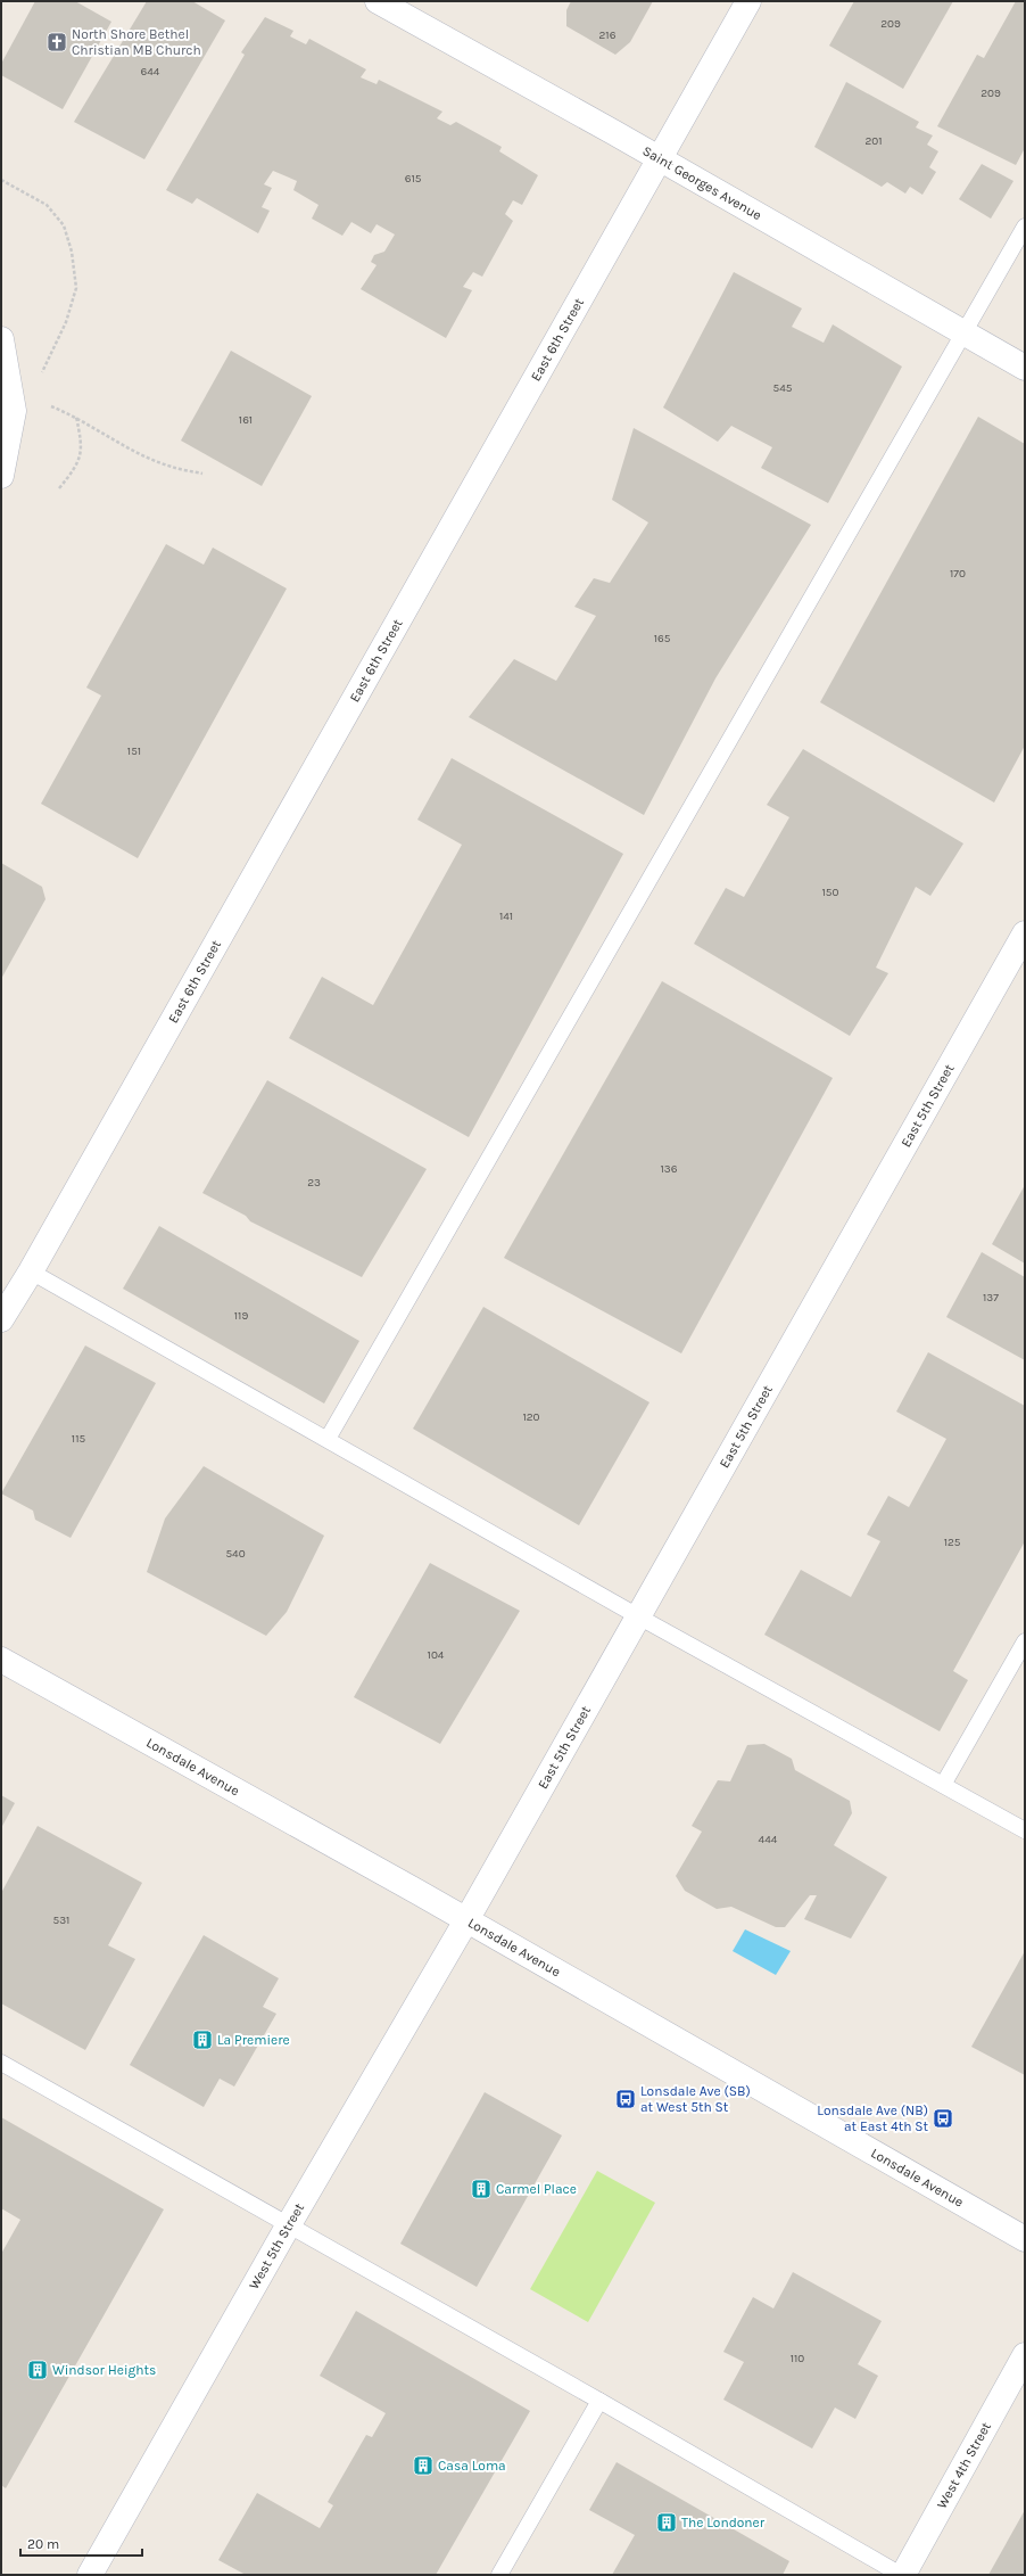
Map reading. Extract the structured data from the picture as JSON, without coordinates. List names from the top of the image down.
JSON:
{
  "streets": {
    "street": [
      "Saint Georges Avenue",
      "East 6th Street",
      "East 5th Street",
      "Lonsdale Avenue",
      "West 5th Street",
      "West 4th Street"
    ]
  },
  "crossings": [
    ["Saint Georges Avenue", "East 6th Street"],
    ["East 5th Street", "Lonsdale Avenue"],
    ["East 5th Street", "West 5th Street"],
    ["Lonsdale Avenue", "West 5th Street"]
  ],
  "places": {
    "church": ["North Shore Bethel Christian MB Church"],
    "building": [
      "La Premiere",
      "Carmel Place",
      "Windsor Heights",
      "Casa Loma",
      "The Londoner"
    ],
    "bus stop": ["Lonsdale Ave (SB) at West 5th St", "Lonsdale Ave (NB) at East 4th St"]
  },
  "house_numbers": [
    "209",
    "216",
    "644",
    "209",
    "201",
    "615",
    "545",
    "161",
    "170",
    "165",
    "151",
    "150",
    "141",
    "136",
    "23",
    "137",
    "119",
    "120",
    "115",
    "125",
    "540",
    "104",
    "444",
    "531",
    "110"
  ],
  "scale_bar": "20 m"
}
